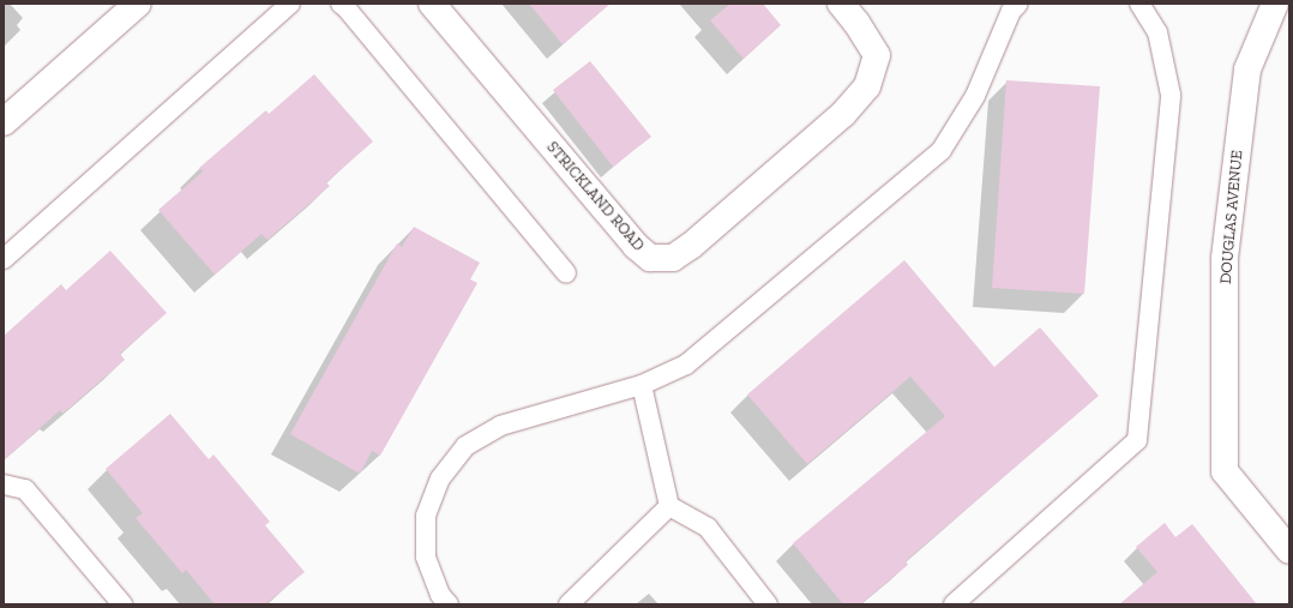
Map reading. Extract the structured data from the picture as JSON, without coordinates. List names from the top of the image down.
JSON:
{
  "streets": {
    "street": ["STRICKLAND ROAD", "DOUGLAS AVENUE"]
  }
}
